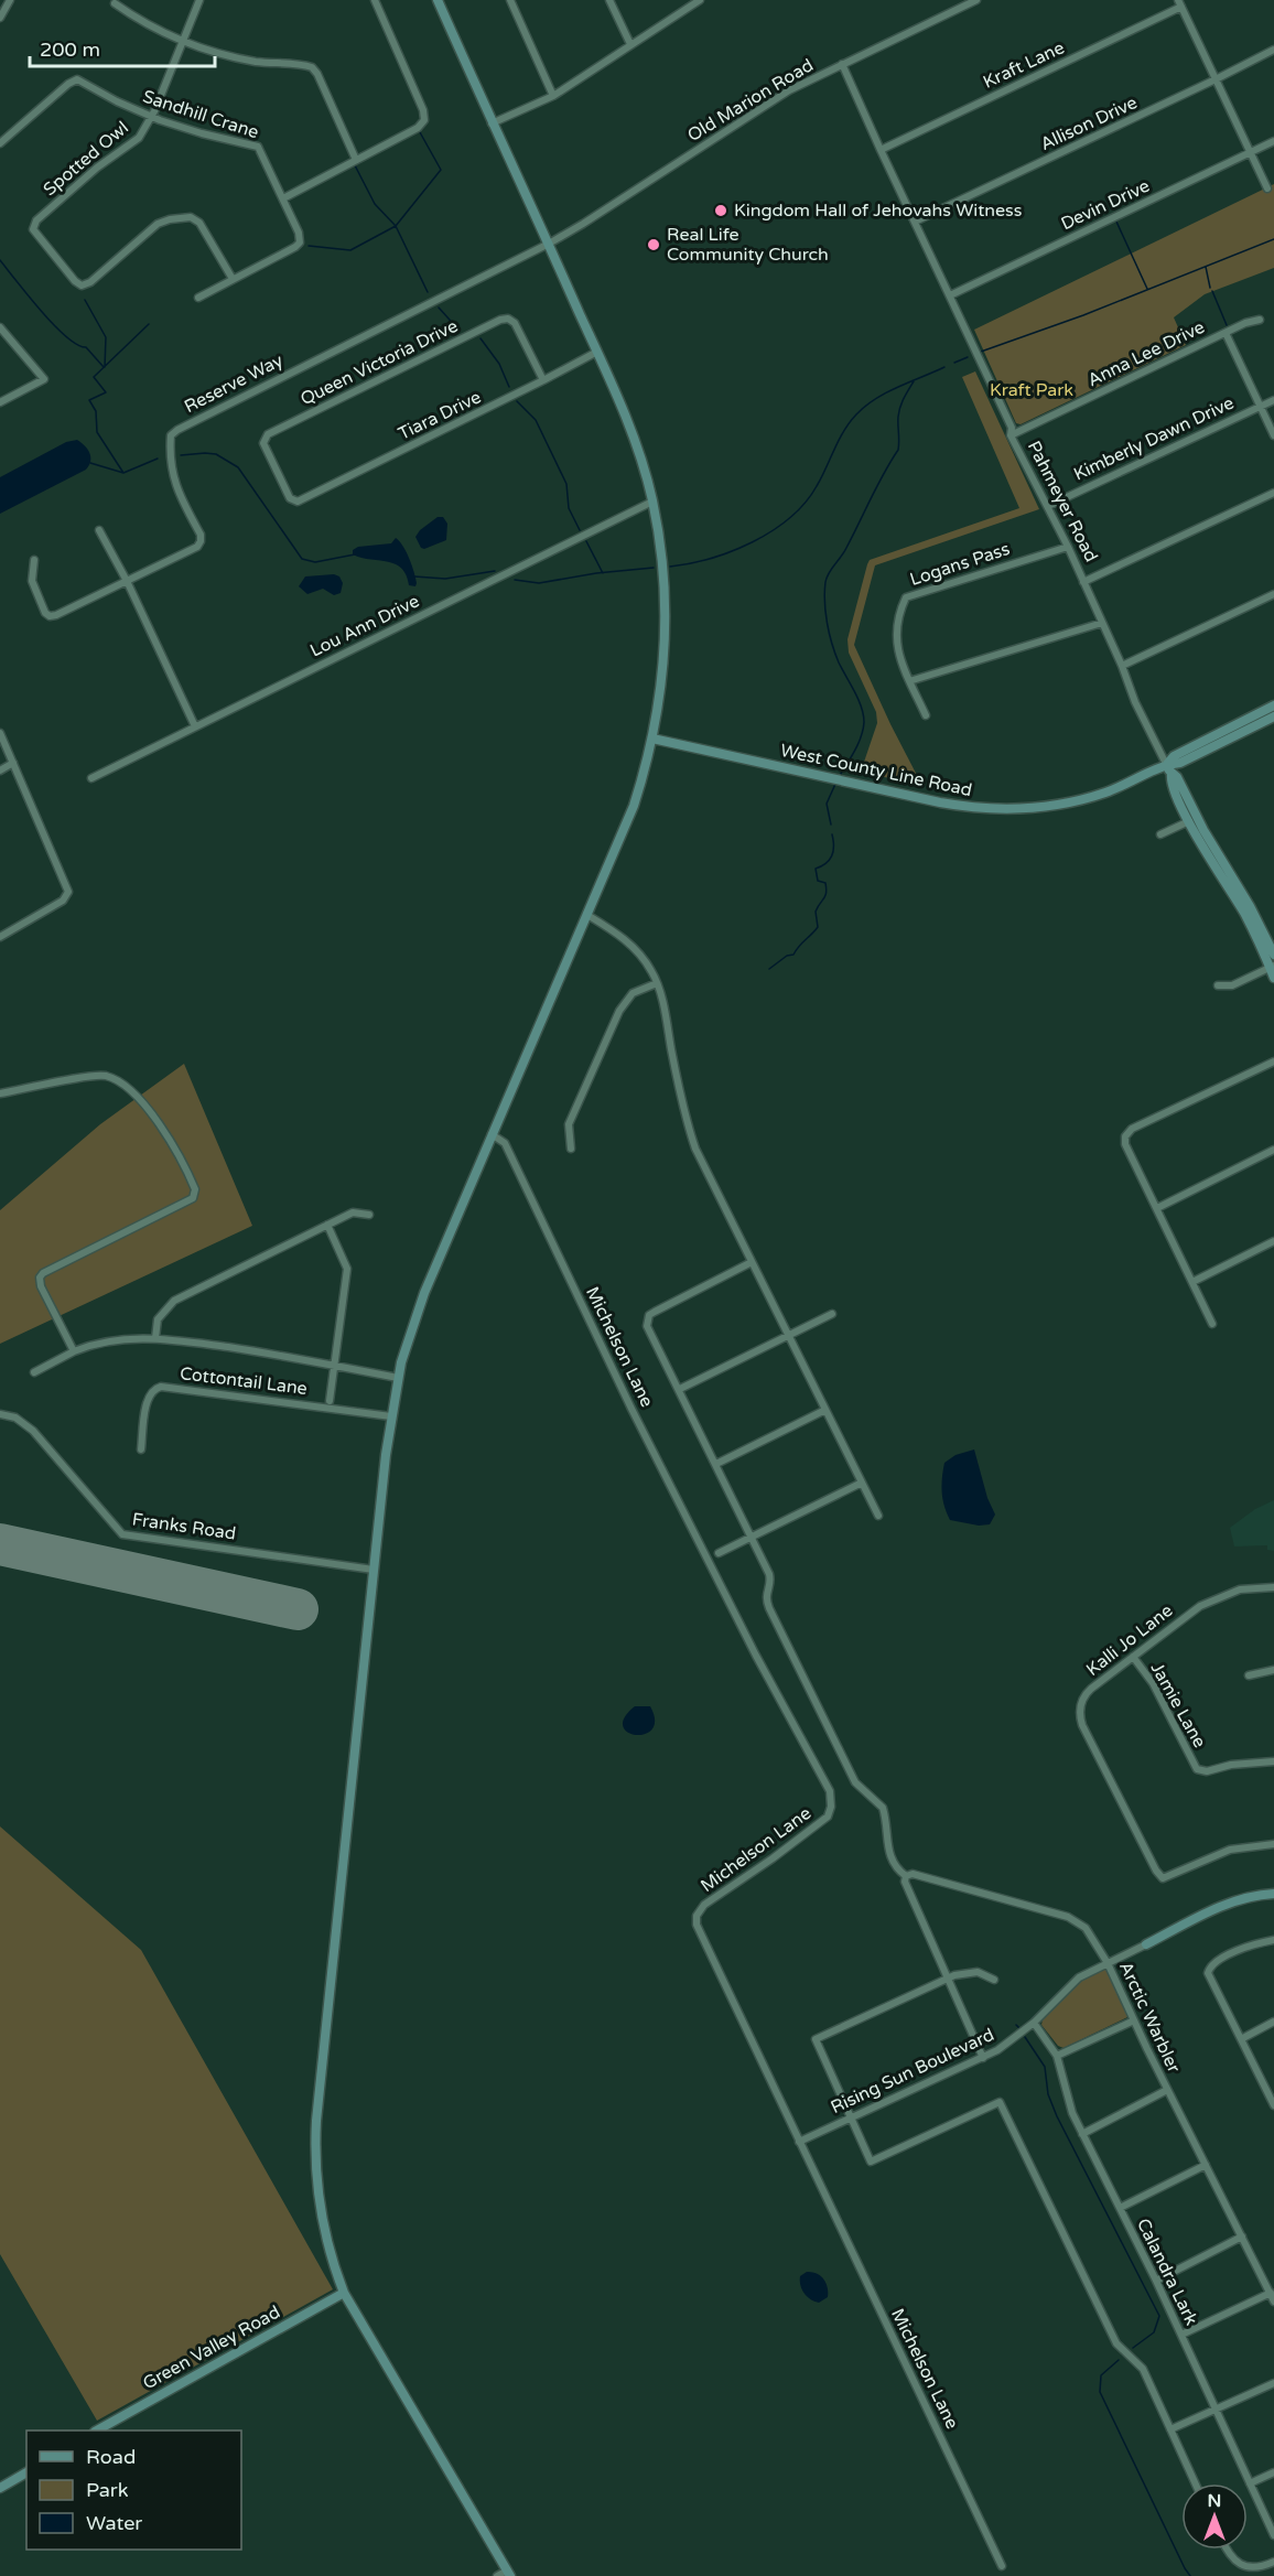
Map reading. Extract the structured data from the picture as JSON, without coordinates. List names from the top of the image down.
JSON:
{
  "streets": {
    "main road": [
      "Pahmeyer Road",
      "West County Line Road",
      "Rising Sun Boulevard",
      "Green Valley Road"
    ],
    "street": [
      "Kraft Lane",
      "Old Marion Road",
      "Sandhill Crane",
      "Allison Drive",
      "Spotted Owl",
      "Devin Drive",
      "Anna Lee Drive",
      "Queen Victoria Drive",
      "Reserve Way",
      "Tiara Drive",
      "Kimberly Dawn Drive",
      "Logans Pass",
      "Lou Ann Drive",
      "Michelson Lane",
      "Cottontail Lane",
      "Franks Road",
      "Kalli Jo Lane",
      "Jamie Lane",
      "Arctic Warbler",
      "Calandra Lark"
    ]
  },
  "crossings": [
    ["Kraft Lane", "Pahmeyer Road"],
    ["Old Marion Road", "Reserve Way"],
    ["Old Marion Road", "Pahmeyer Road"],
    ["Sandhill Crane", "Spotted Owl"],
    ["Allison Drive", "Pahmeyer Road"],
    ["Devin Drive", "Pahmeyer Road"],
    ["Anna Lee Drive", "Pahmeyer Road"],
    ["Queen Victoria Drive", "Tiara Drive"],
    ["Kimberly Dawn Drive", "Pahmeyer Road"],
    ["Pahmeyer Road", "Logans Pass"],
    ["Pahmeyer Road", "West County Line Road"],
    ["Michelson Lane", "Rising Sun Boulevard"],
    ["Kalli Jo Lane", "Jamie Lane"],
    ["Arctic Warbler", "Rising Sun Boulevard"],
    ["Rising Sun Boulevard", "Calandra Lark"]
  ],
  "parks": ["Kraft Park"],
  "places": ["Kingdom Hall of Jehovahs Witness", "Real Life Community Church"],
  "legend": ["Road", "Park", "Water"],
  "scale_bar": "200 m",
  "north": "top"
}
